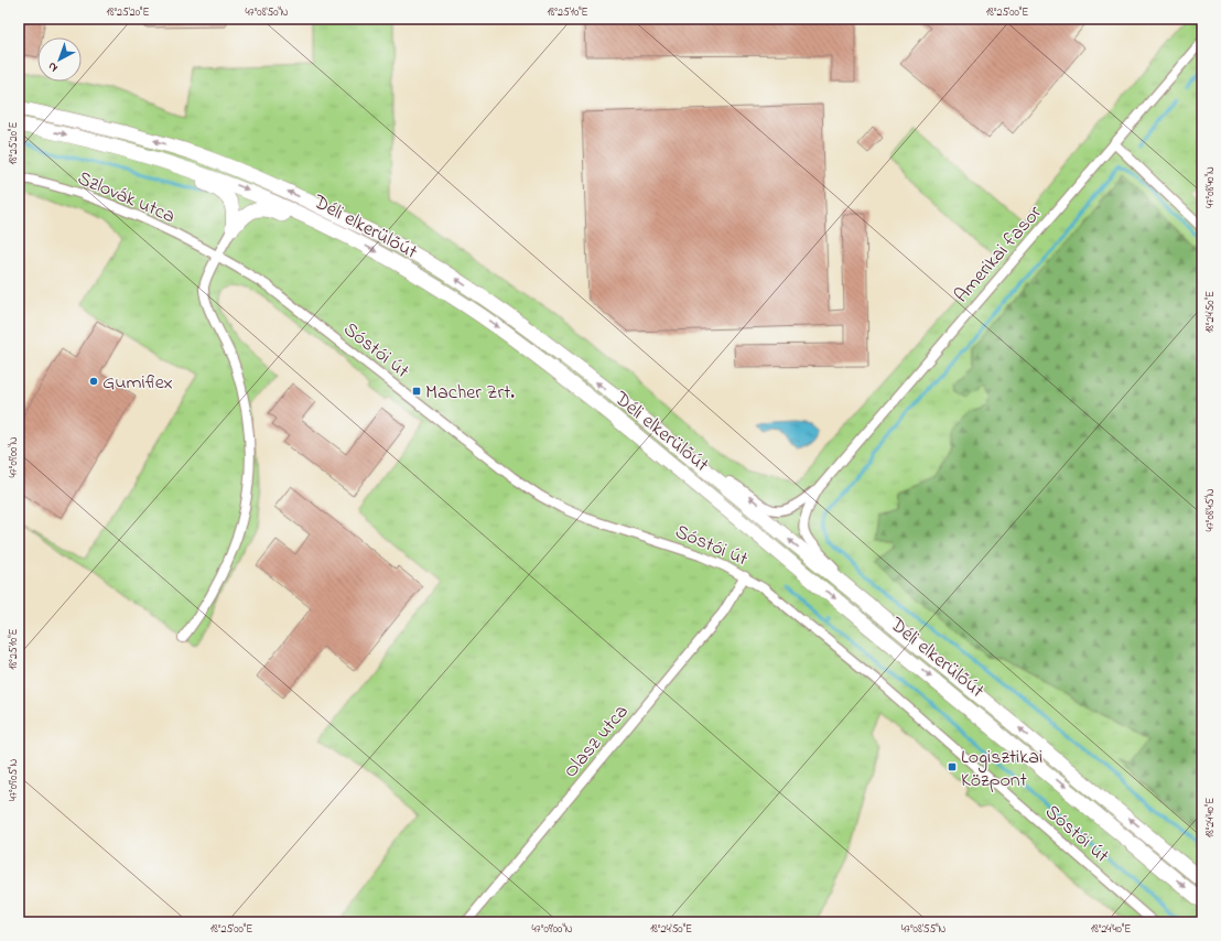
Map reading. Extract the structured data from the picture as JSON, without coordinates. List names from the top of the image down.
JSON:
{
  "streets": {
    "main road": ["Déli elkerülőút"],
    "street": [
      "Szlovák utca",
      "Amerikai fasor",
      "Sóstói út",
      "Olasz utca"
    ]
  },
  "crossings": [
    ["Szlovák utca", "Sóstói út"],
    ["Sóstói út", "Olasz utca"]
  ],
  "places": {
    "other": ["Gumiflex"],
    "transit": ["Macher Zrt.", "Logisztikai Központ"]
  },
  "north": "bottom left",
  "coordinates": [
    "18°25'20\"E",
    "47°08'50\"N",
    "18°25'10\"E",
    "18°25'00\"E",
    "47°08'40\"N",
    "18°24'50\"E",
    "47°09'00\"N",
    "47°08'45\"N",
    "47°09'05\"N",
    "18°24'40\"E",
    "47°08'55\"N"
  ]
}
